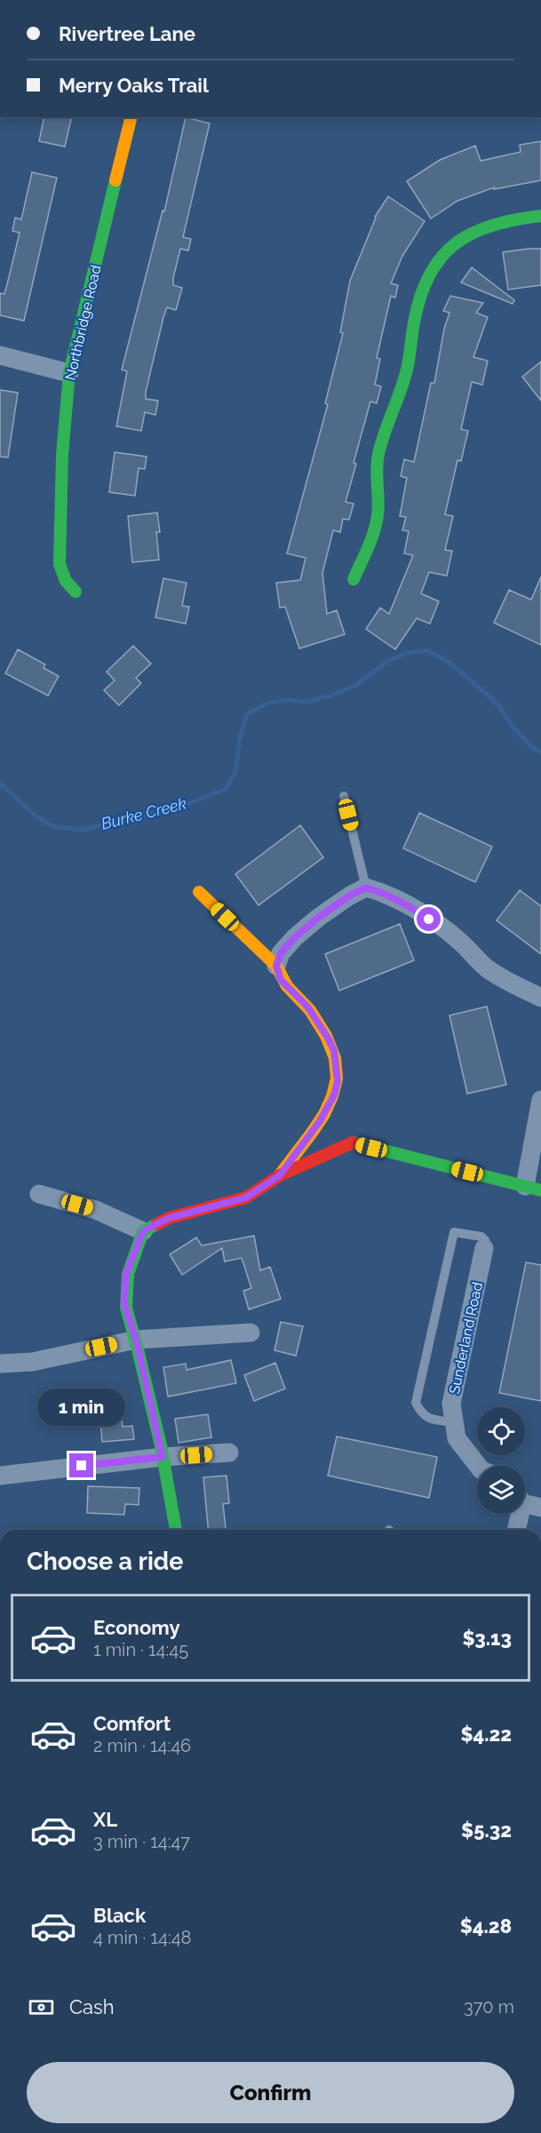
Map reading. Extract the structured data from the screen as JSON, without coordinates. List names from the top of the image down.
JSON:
{
  "streets": {
    "street": ["Northbridge Road", "Sunderland Road"]
  },
  "water": ["Burke Creek"],
  "page": {
    "banner": ["Rivertree Lane", "Merry Oaks Trail"],
    "bubble": "1 min",
    "heading": "Choose a ride",
    "list": [
      {
        "name": "Economy",
        "note": "1 min · 14:45",
        "value": "$3.13"
      },
      {
        "name": "Comfort",
        "note": "2 min · 14:46",
        "value": "$4.22"
      },
      {
        "name": "XL",
        "note": "3 min · 14:47",
        "value": "$5.32"
      },
      {
        "name": "Black",
        "note": "4 min · 14:48",
        "value": "$4.28"
      }
    ],
    "pay": ["Cash", "370 m"],
    "buttons": "Confirm"
  }
}
